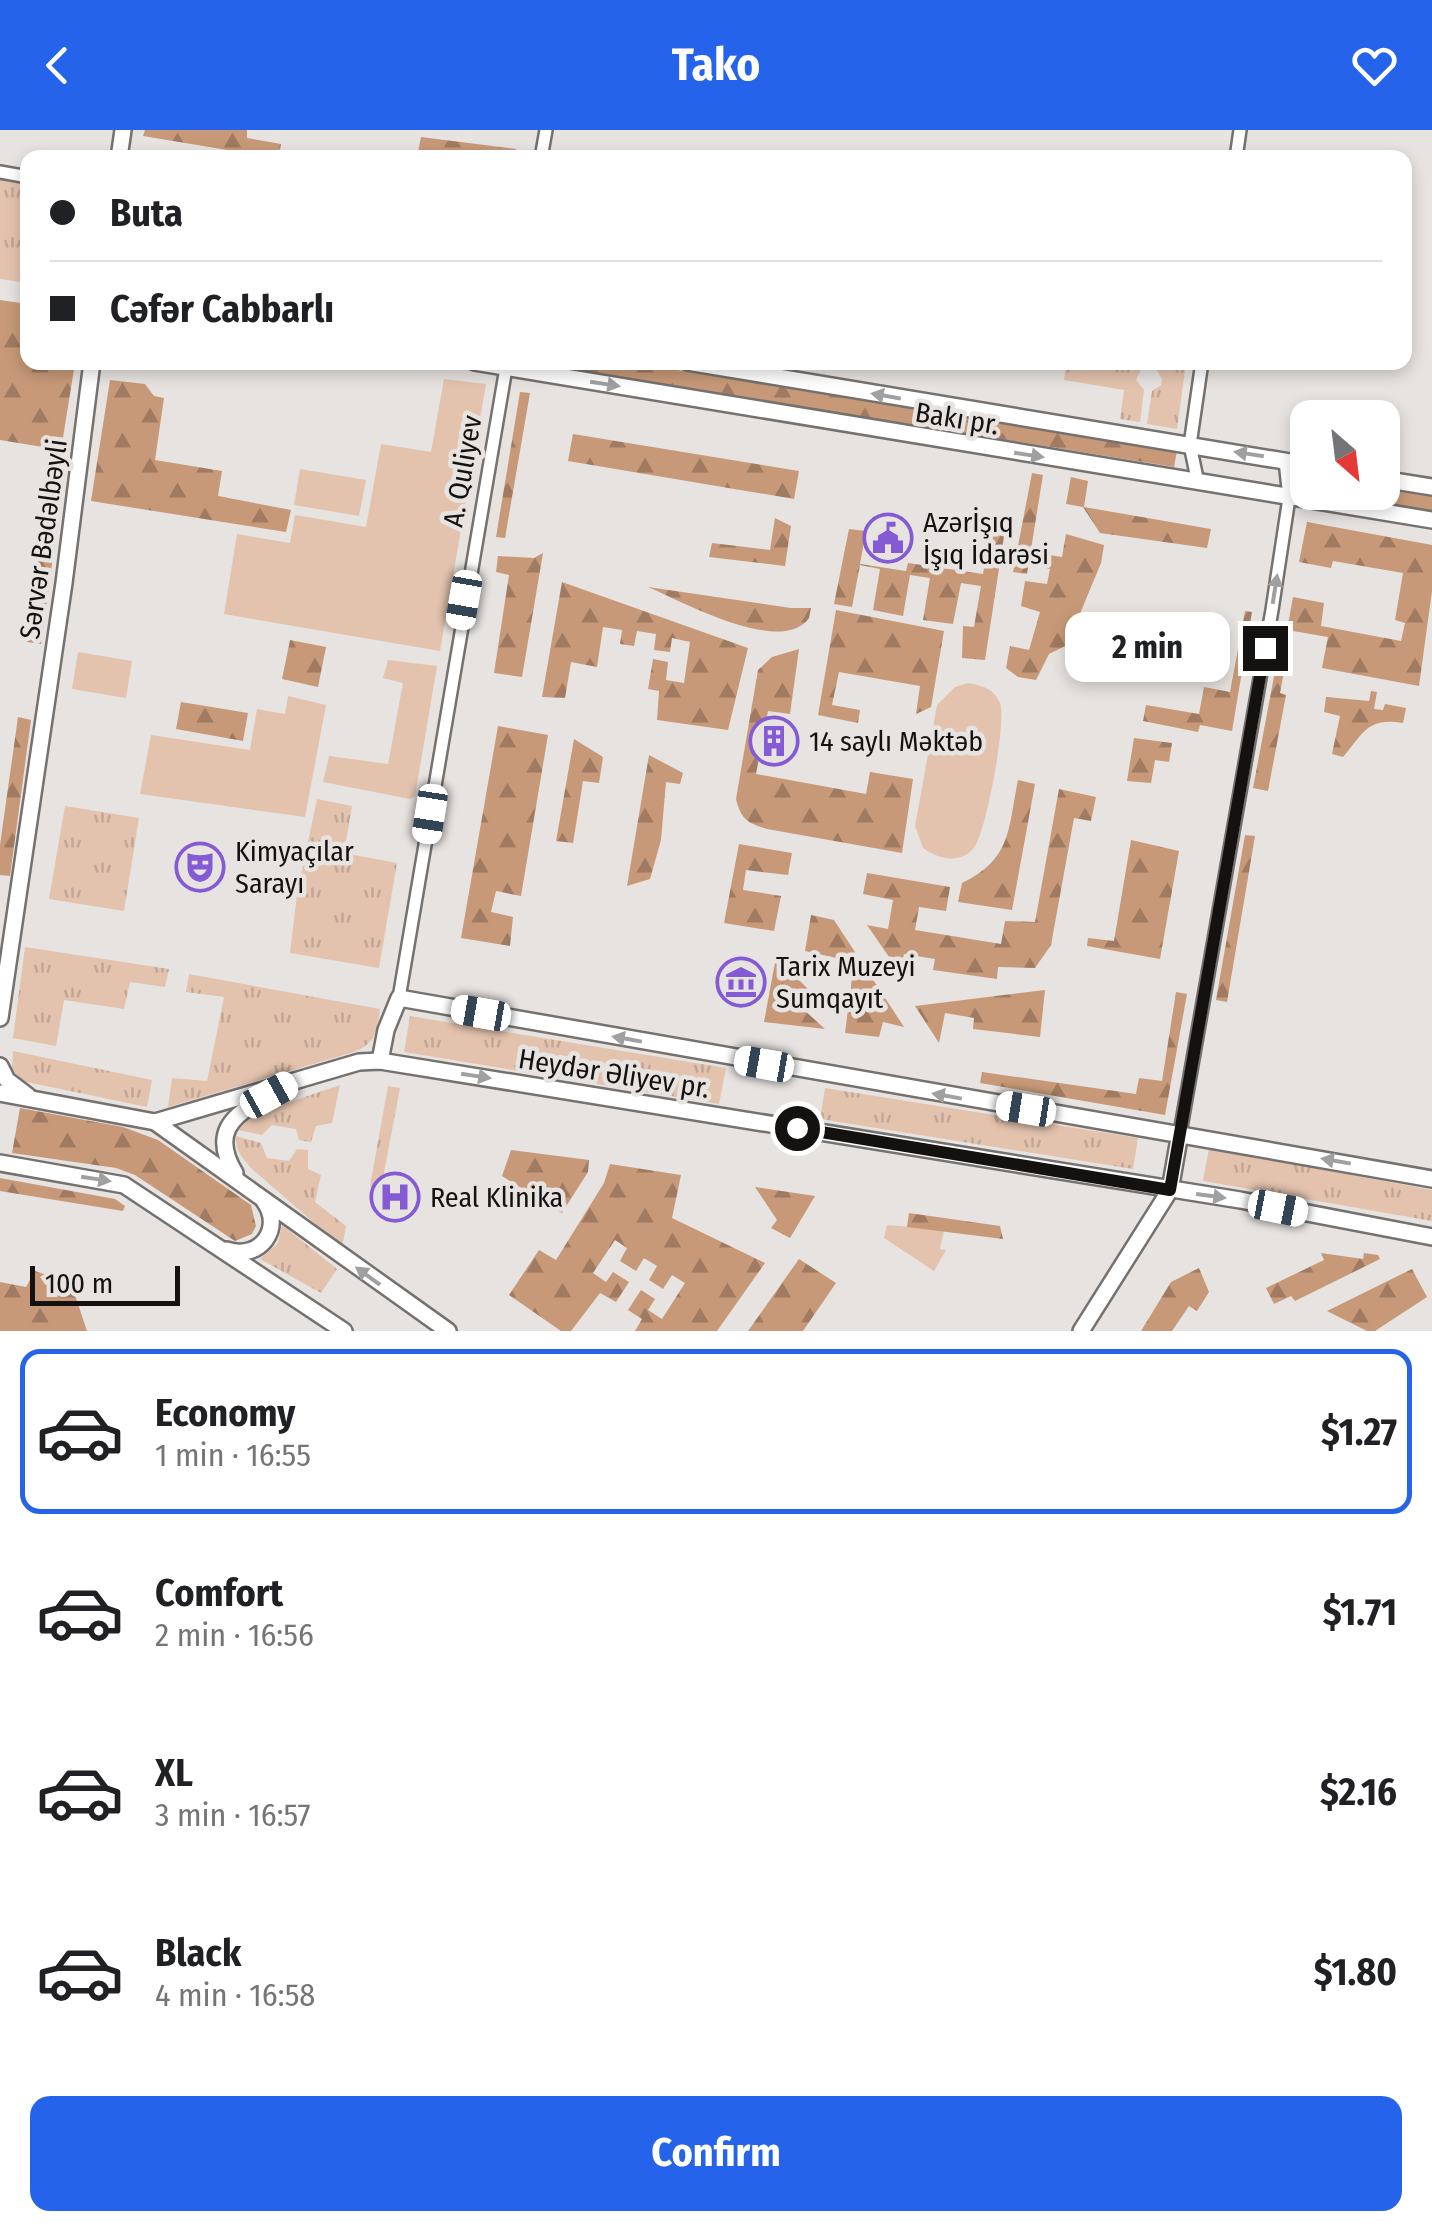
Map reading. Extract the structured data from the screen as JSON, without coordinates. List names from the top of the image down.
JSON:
{
  "streets": {
    "main road": ["Bakı pr.", "Sərvər Bədəlbəyli", "Heydər Əliyev pr."],
    "street": ["A. Quliyev"]
  },
  "crossings": [
    ["A. Quliyev", "Heydər Əliyev pr."]
  ],
  "places": {
    "public building": ["Azərİşıq İşıq İdarəsi"],
    "building": ["14 saylı Məktəb"],
    "theatre": ["Kimyaçılar Sarayı"],
    "museum": ["Tarix Muzeyi Sumqayıt"],
    "hospital": ["Real Klinika"]
  },
  "scale_bar": "100 m",
  "north": "bottom right",
  "page": {
    "header": "Tako",
    "banner": ["Buta", "Cəfər Cabbarlı"],
    "bubble": "2 min",
    "scale": "100 m",
    "list": [
      {
        "name": "Economy",
        "note": "1 min · 16:55",
        "value": "$1.27"
      },
      {
        "name": "Comfort",
        "note": "2 min · 16:56",
        "value": "$1.71"
      },
      {
        "name": "XL",
        "note": "3 min · 16:57",
        "value": "$2.16"
      },
      {
        "name": "Black",
        "note": "4 min · 16:58",
        "value": "$1.80"
      }
    ],
    "buttons": "Confirm"
  }
}
